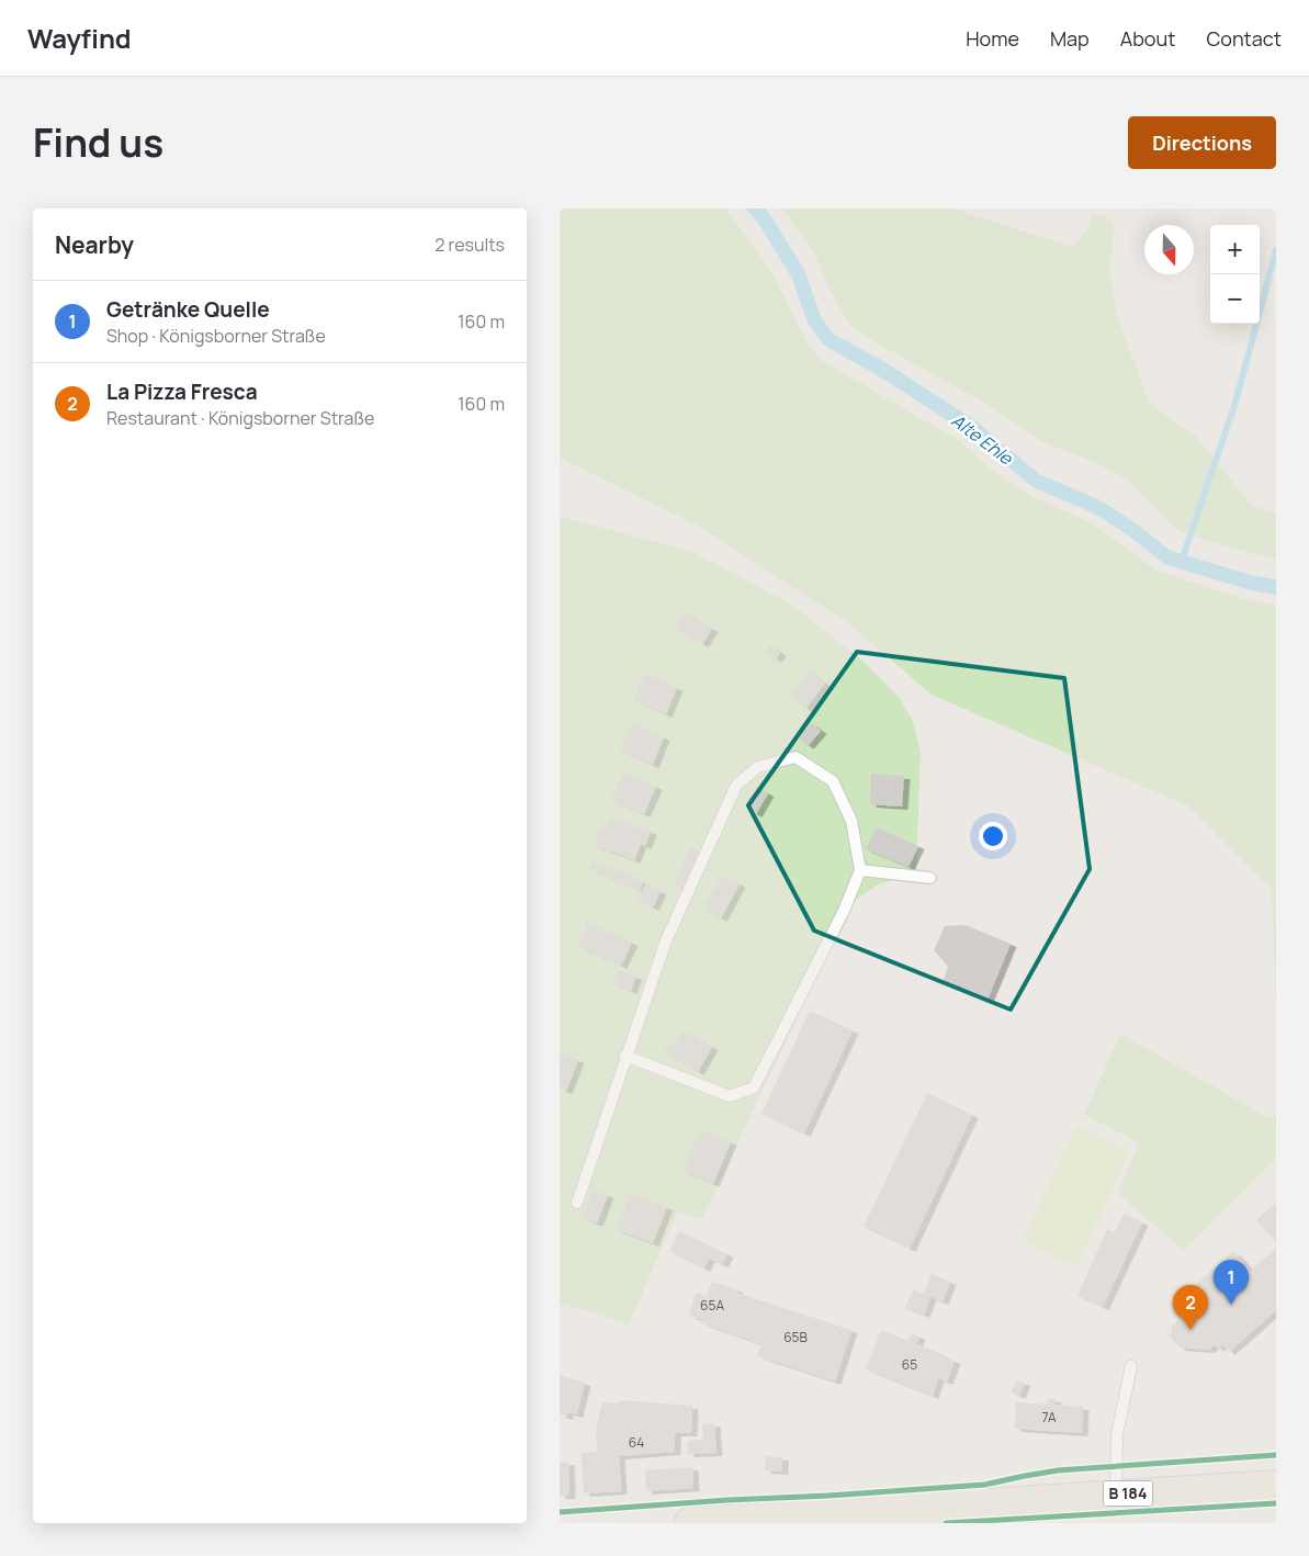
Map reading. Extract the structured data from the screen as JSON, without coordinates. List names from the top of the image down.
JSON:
{
  "streets": {
    "main road": ["B 184"]
  },
  "water": ["Alte Ehle"],
  "house_numbers": [
    "65A",
    "65B",
    "65",
    "7A",
    "64"
  ],
  "north": "bottom",
  "page": {
    "header": "Wayfind",
    "nav": [
      "Home",
      "Map",
      "About",
      "Contact"
    ],
    "title": "Find us",
    "buttons": "Directions",
    "heading": ["Nearby", "2 results"],
    "map_buttons": ["+", "−"],
    "list": [
      {
        "mark": "1",
        "name": "Getränke Quelle",
        "note": "Shop · Königsborner Straße",
        "value": "160 m"
      },
      {
        "mark": "2",
        "name": "La Pizza Fresca",
        "note": "Restaurant · Königsborner Straße",
        "value": "160 m"
      }
    ],
    "pins": ["1", "2"]
  }
}
